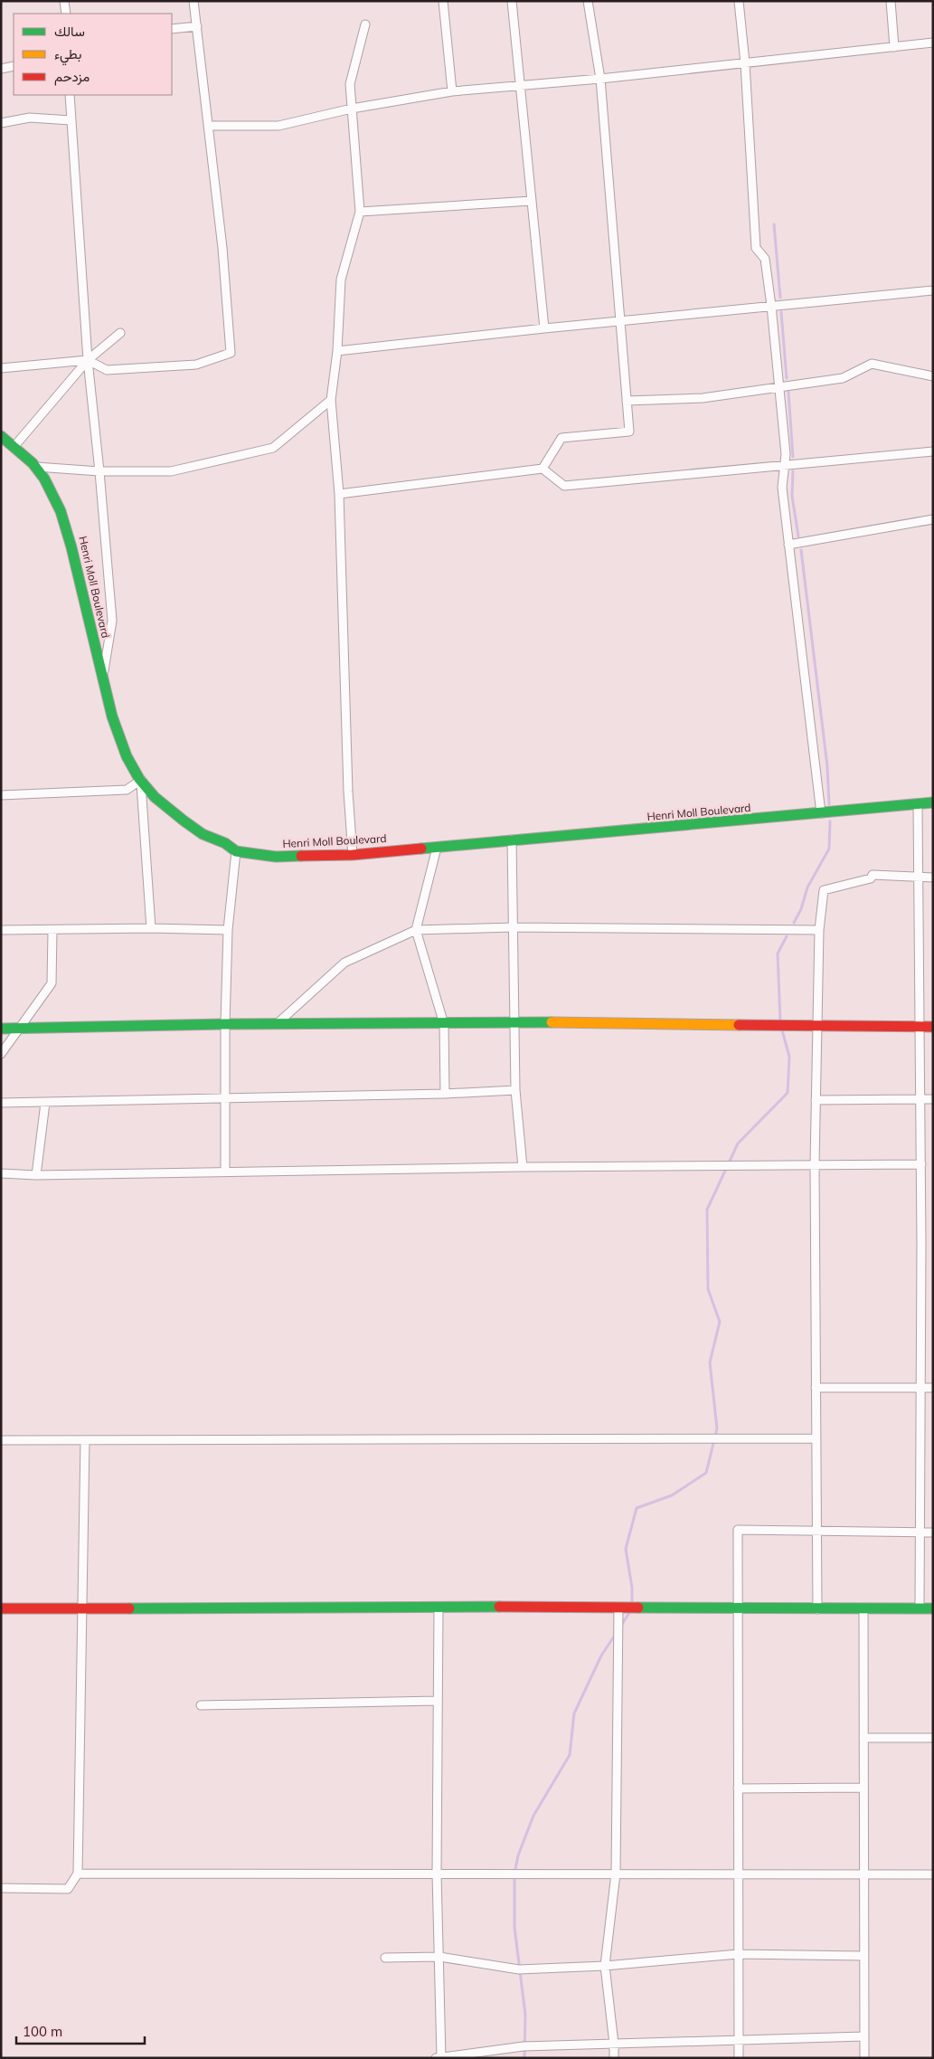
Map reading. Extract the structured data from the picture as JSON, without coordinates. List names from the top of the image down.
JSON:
{
  "streets": {
    "main road": ["Henri Moll Boulevard"]
  },
  "legend": ["سالك", "بطيء", "مزدحم"],
  "scale_bar": "100 m"
}
